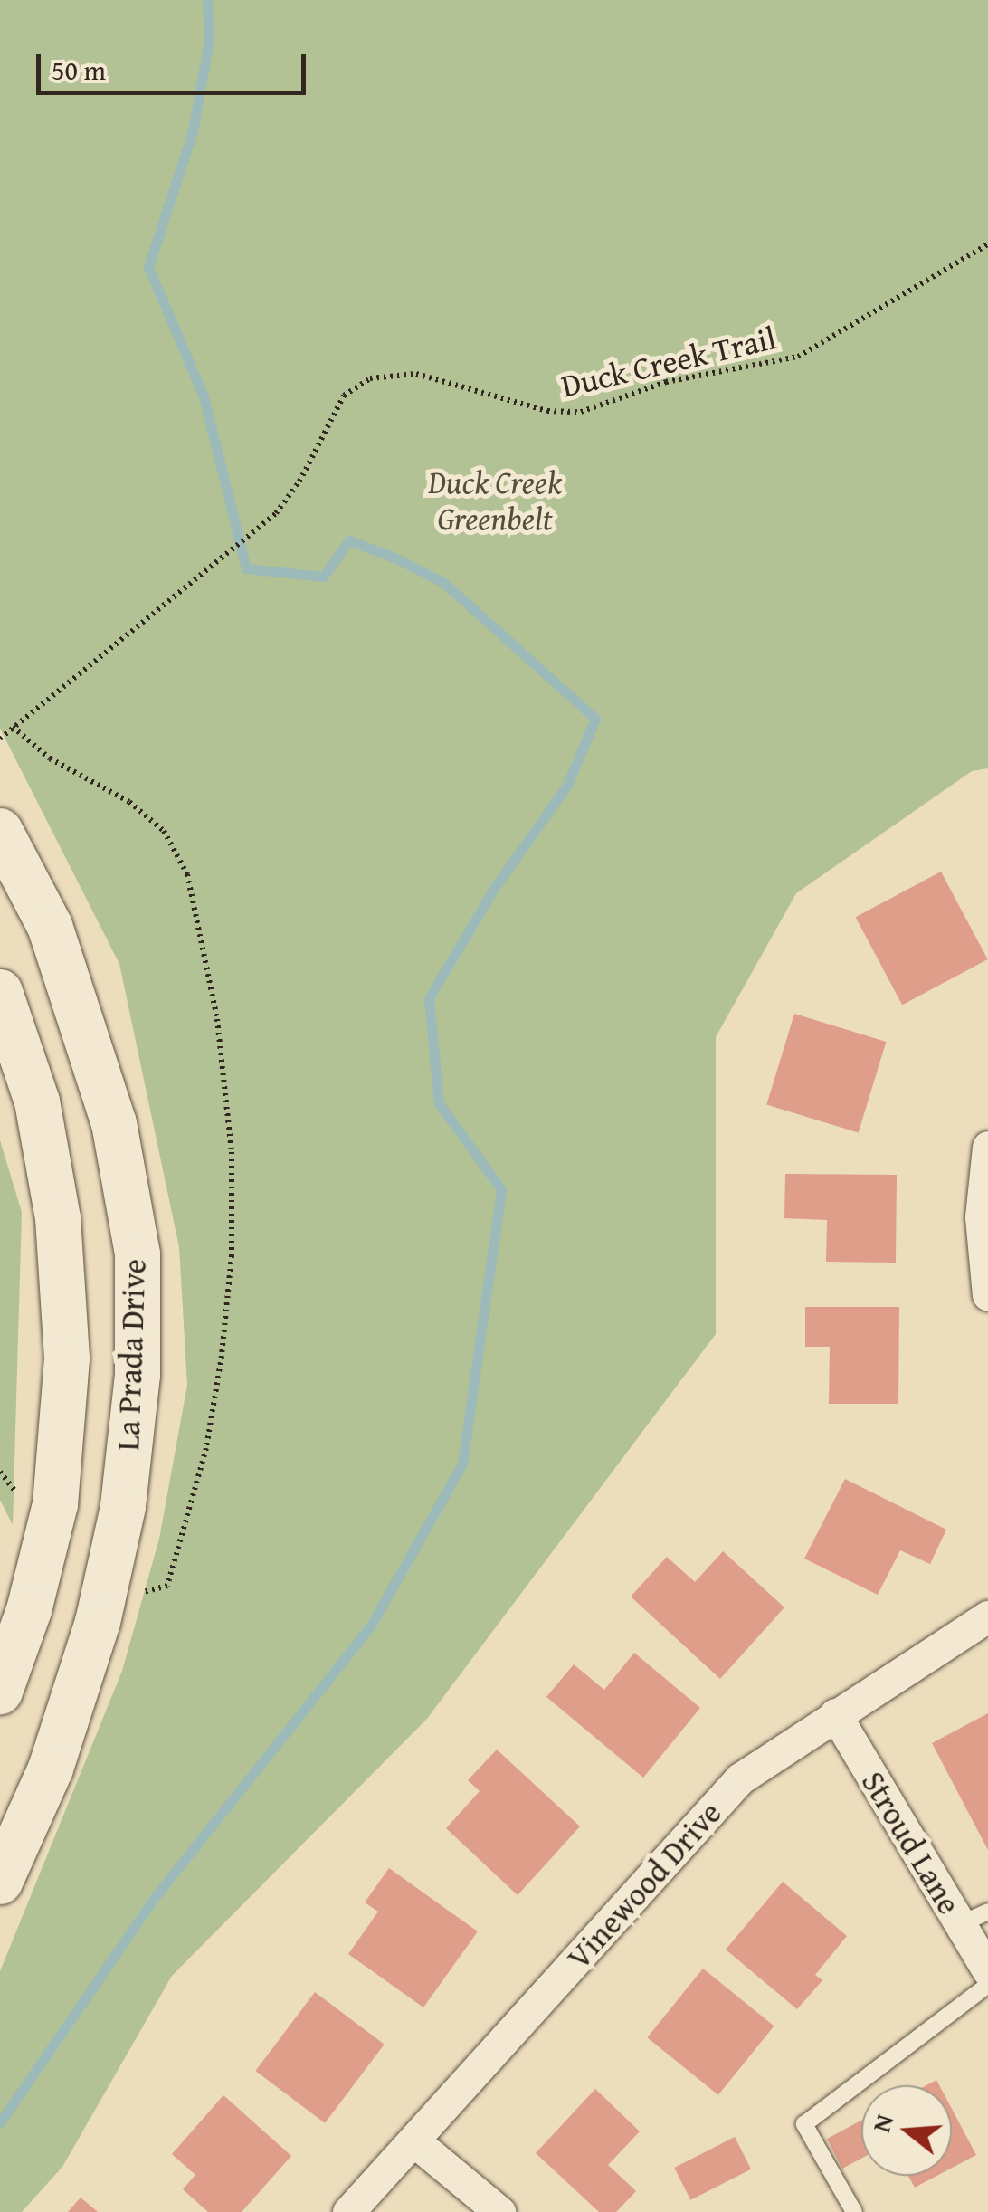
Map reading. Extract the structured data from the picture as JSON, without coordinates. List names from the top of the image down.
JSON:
{
  "streets": {
    "main road": ["La Prada Drive"],
    "street": ["Stroud Lane", "Vinewood Drive"],
    "path": ["Duck Creek Trail"]
  },
  "crossings": [
    ["Stroud Lane", "Vinewood Drive"]
  ],
  "parks": ["Duck Creek Greenbelt"],
  "scale_bar": "50 m",
  "north": "left"
}
